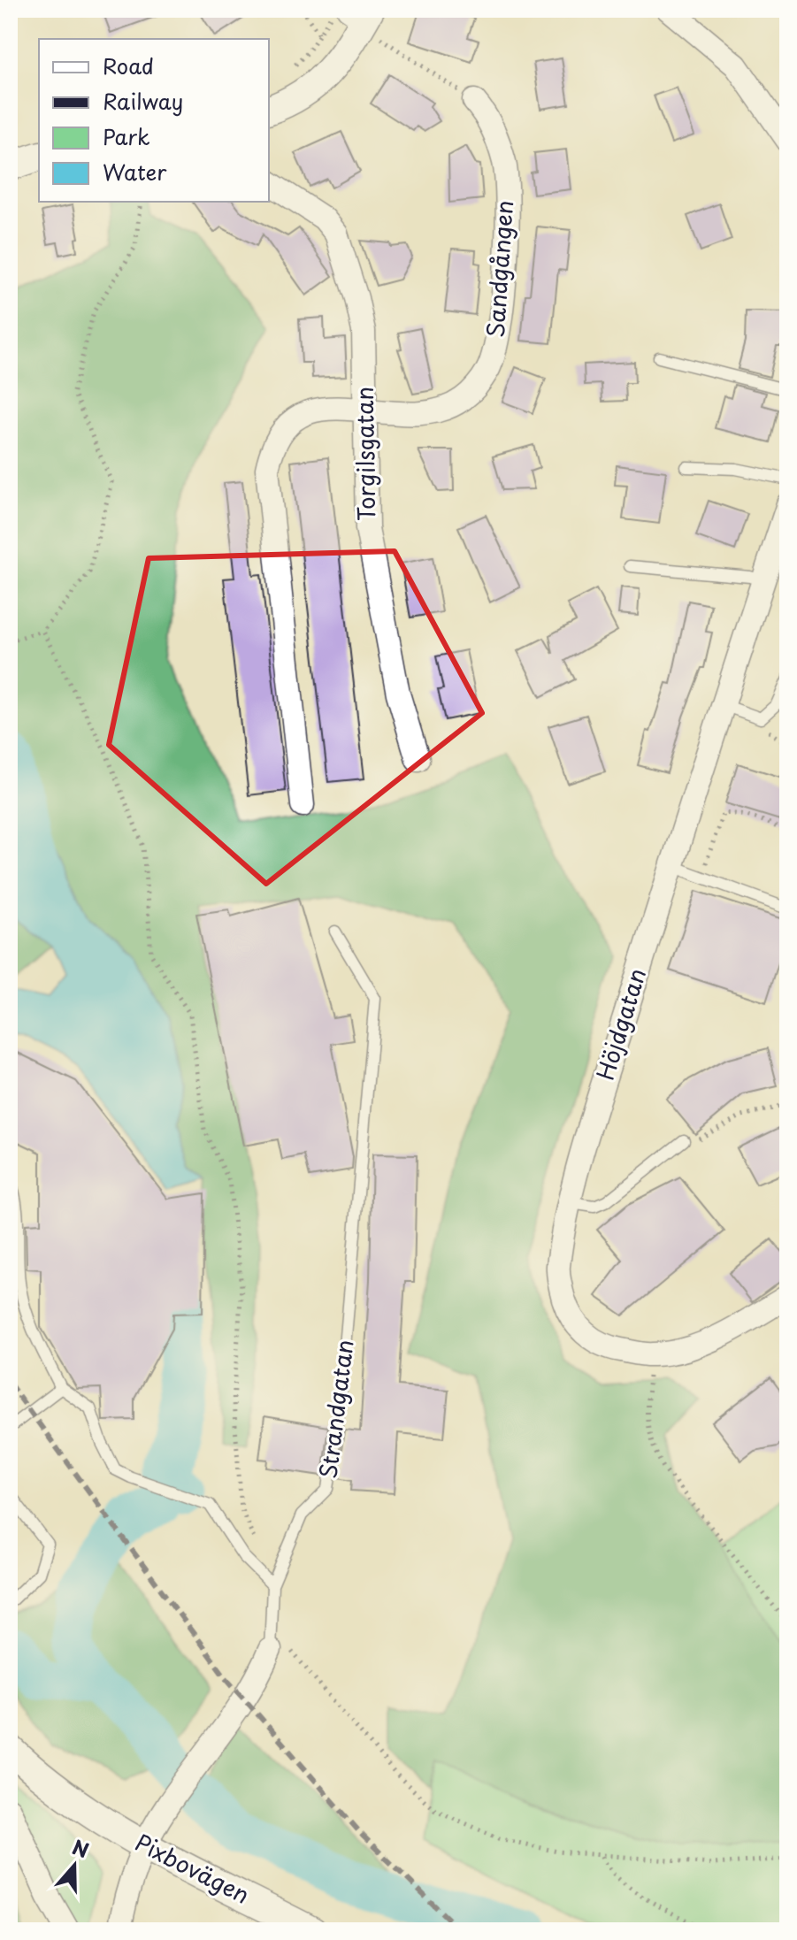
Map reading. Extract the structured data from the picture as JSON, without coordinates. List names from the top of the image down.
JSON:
{
  "streets": {
    "street": [
      "Sandgången",
      "Torgilsgatan",
      "Höjdgatan",
      "Strandgatan",
      "Pixbovägen"
    ]
  },
  "crossings": [
    ["Sandgången", "Torgilsgatan"],
    ["Strandgatan", "Pixbovägen"]
  ],
  "legend": [
    "Road",
    "Railway",
    "Park",
    "Water"
  ],
  "north": "top"
}
